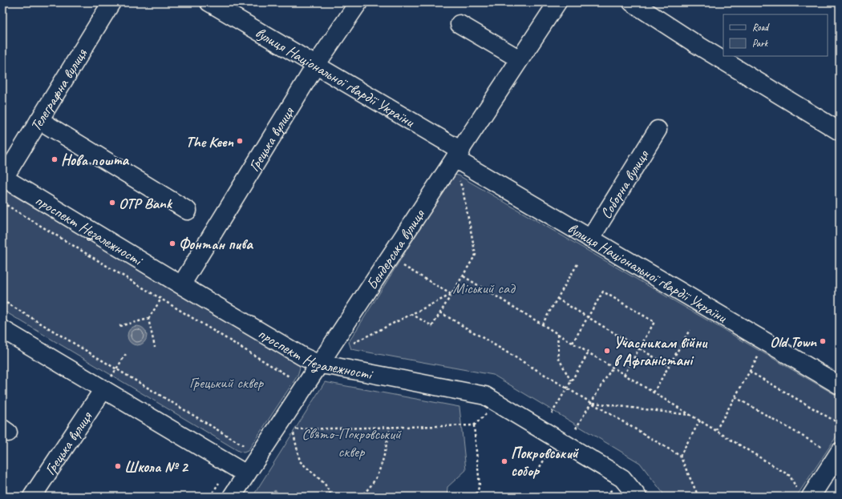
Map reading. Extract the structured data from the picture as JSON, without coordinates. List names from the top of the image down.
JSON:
{
  "streets": {
    "street": [
      "вулиця Національної гвардії України",
      "Телеграфна вулиця",
      "Грецька вулиця",
      "Соборна вулиця",
      "проспект Незалежності",
      "Бендерська вулиця"
    ]
  },
  "crossings": [
    ["вулиця Національної гвардії України", "Грецька вулиця"],
    ["вулиця Національної гвардії України", "Соборна вулиця"],
    ["вулиця Національної гвардії України", "Бендерська вулиця"],
    ["Телеграфна вулиця", "проспект Незалежності"],
    ["проспект Незалежності", "Бендерська вулиця"]
  ],
  "parks": ["Міський сад", "Грецький сквер", "Свято-Покровський сквер"],
  "places": [
    "The Keen",
    "Нова пошта",
    "OTP Bank",
    "Фонтан пива",
    "Old Town",
    "Учасникам війни в Афганістані",
    "Покровський собор",
    "Школа № 2"
  ],
  "legend": ["Road", "Park"]
}
